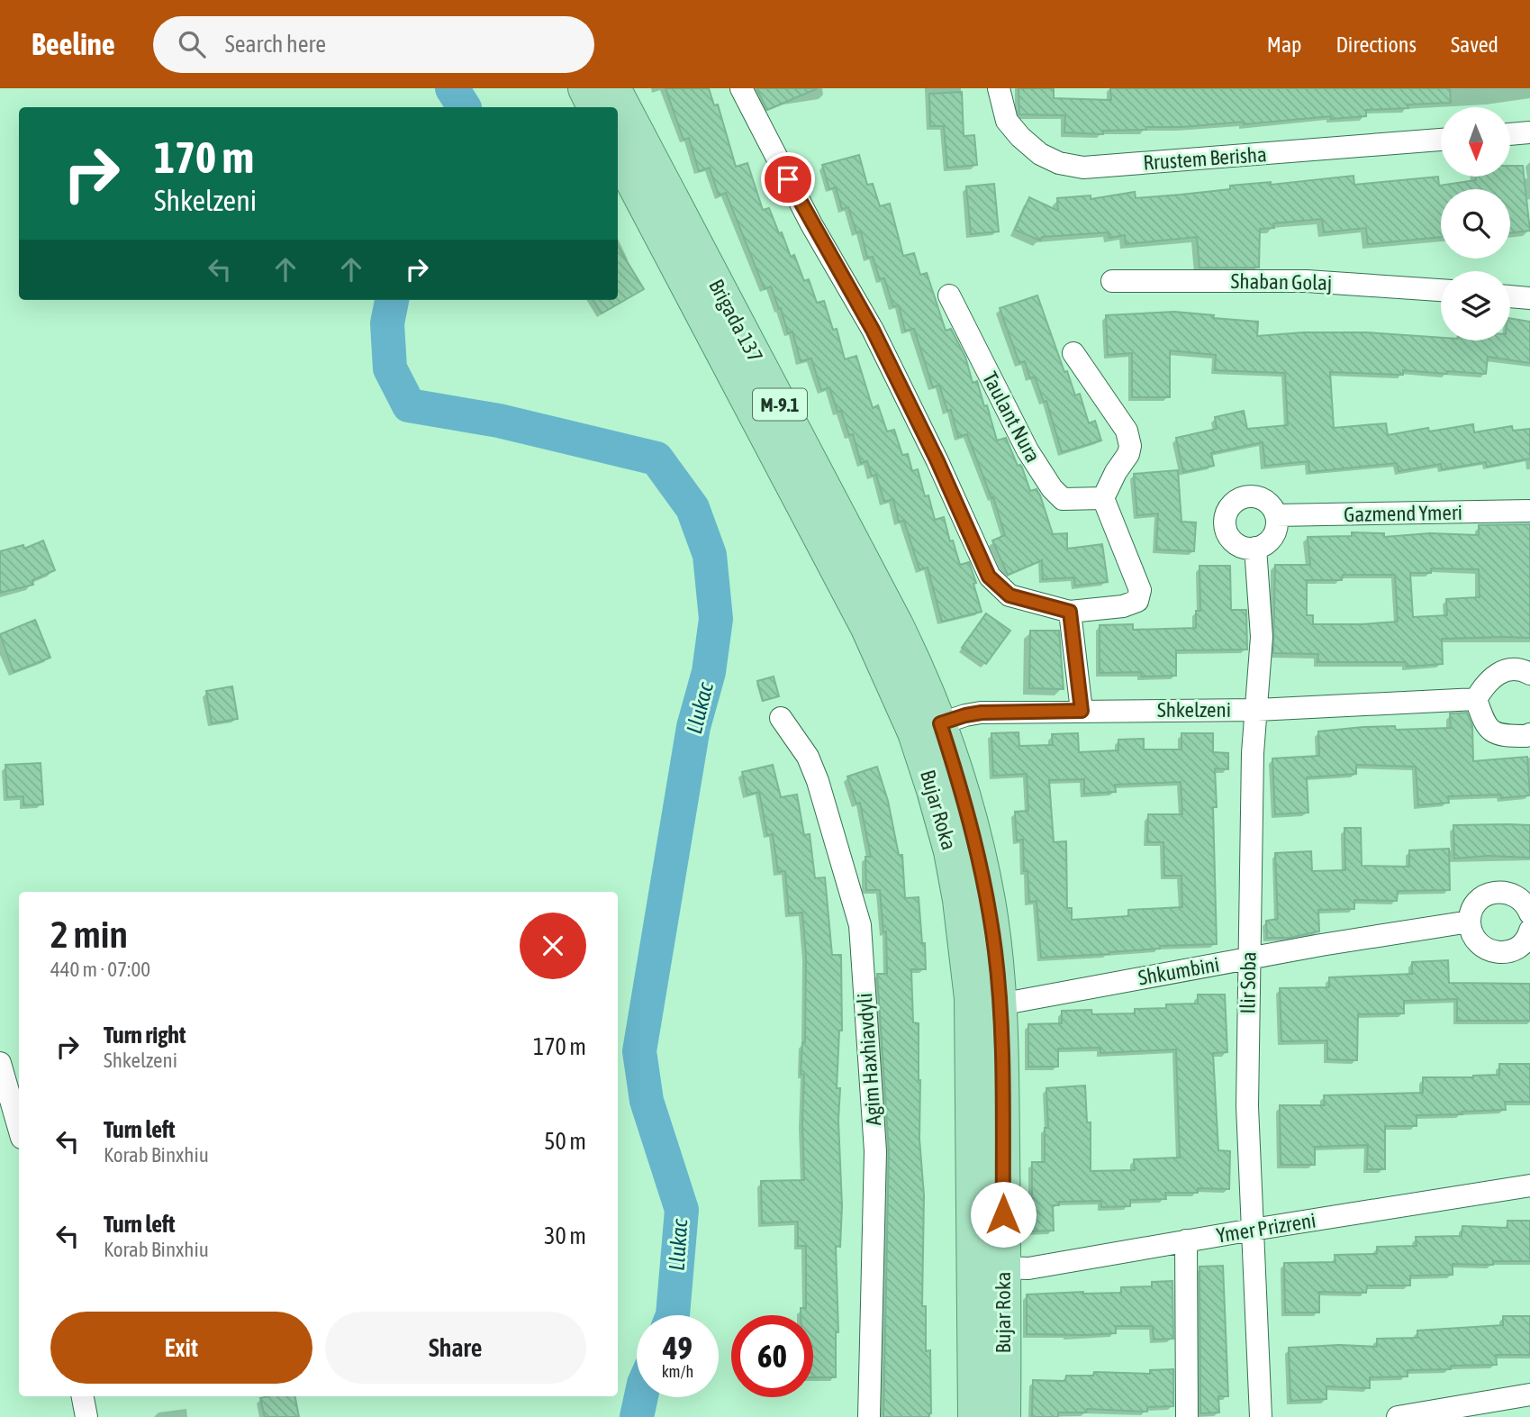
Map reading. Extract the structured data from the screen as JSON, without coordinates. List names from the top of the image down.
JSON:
{
  "streets": {
    "main road": ["Brigada 137", "M-9.1", "Bujar Roka"],
    "street": [
      "Rrustem Berisha",
      "Shaban Golaj",
      "Taulant Nura",
      "Gazmend Ymeri",
      "Shkelzeni",
      "Shkumbini",
      "Ilir Soba",
      "Agim Haxhiavdyli",
      "Ymer Prizreni"
    ]
  },
  "crossings": [
    ["Brigada 137", "Shkelzeni"],
    ["Brigada 137", "Bujar Roka"],
    ["Gazmend Ymeri", "Ilir Soba"],
    ["Shkelzeni", "Bujar Roka"],
    ["Shkelzeni", "Ilir Soba"],
    ["Bujar Roka", "Shkumbini"],
    ["Bujar Roka", "Ymer Prizreni"],
    ["Shkumbini", "Ilir Soba"],
    ["Ilir Soba", "Ymer Prizreni"]
  ],
  "water": ["Llukac"],
  "north": "bottom",
  "page": {
    "header": "Beeline",
    "search": "Search here",
    "nav": ["Map", "Directions", "Saved"],
    "turn": ["170 m", "Shkelzeni"],
    "heading": ["2 min", "440 m · 07:00"],
    "list": [
      {
        "name": "Turn right",
        "note": "Shkelzeni",
        "value": "170 m"
      },
      {
        "name": "Turn left",
        "note": "Korab Binxhiu",
        "value": "50 m"
      },
      {
        "name": "Turn left",
        "note": "Korab Binxhiu",
        "value": "30 m"
      }
    ],
    "buttons": ["Exit", "Share"],
    "speed": "49 km/h",
    "limit": "60"
  }
}
